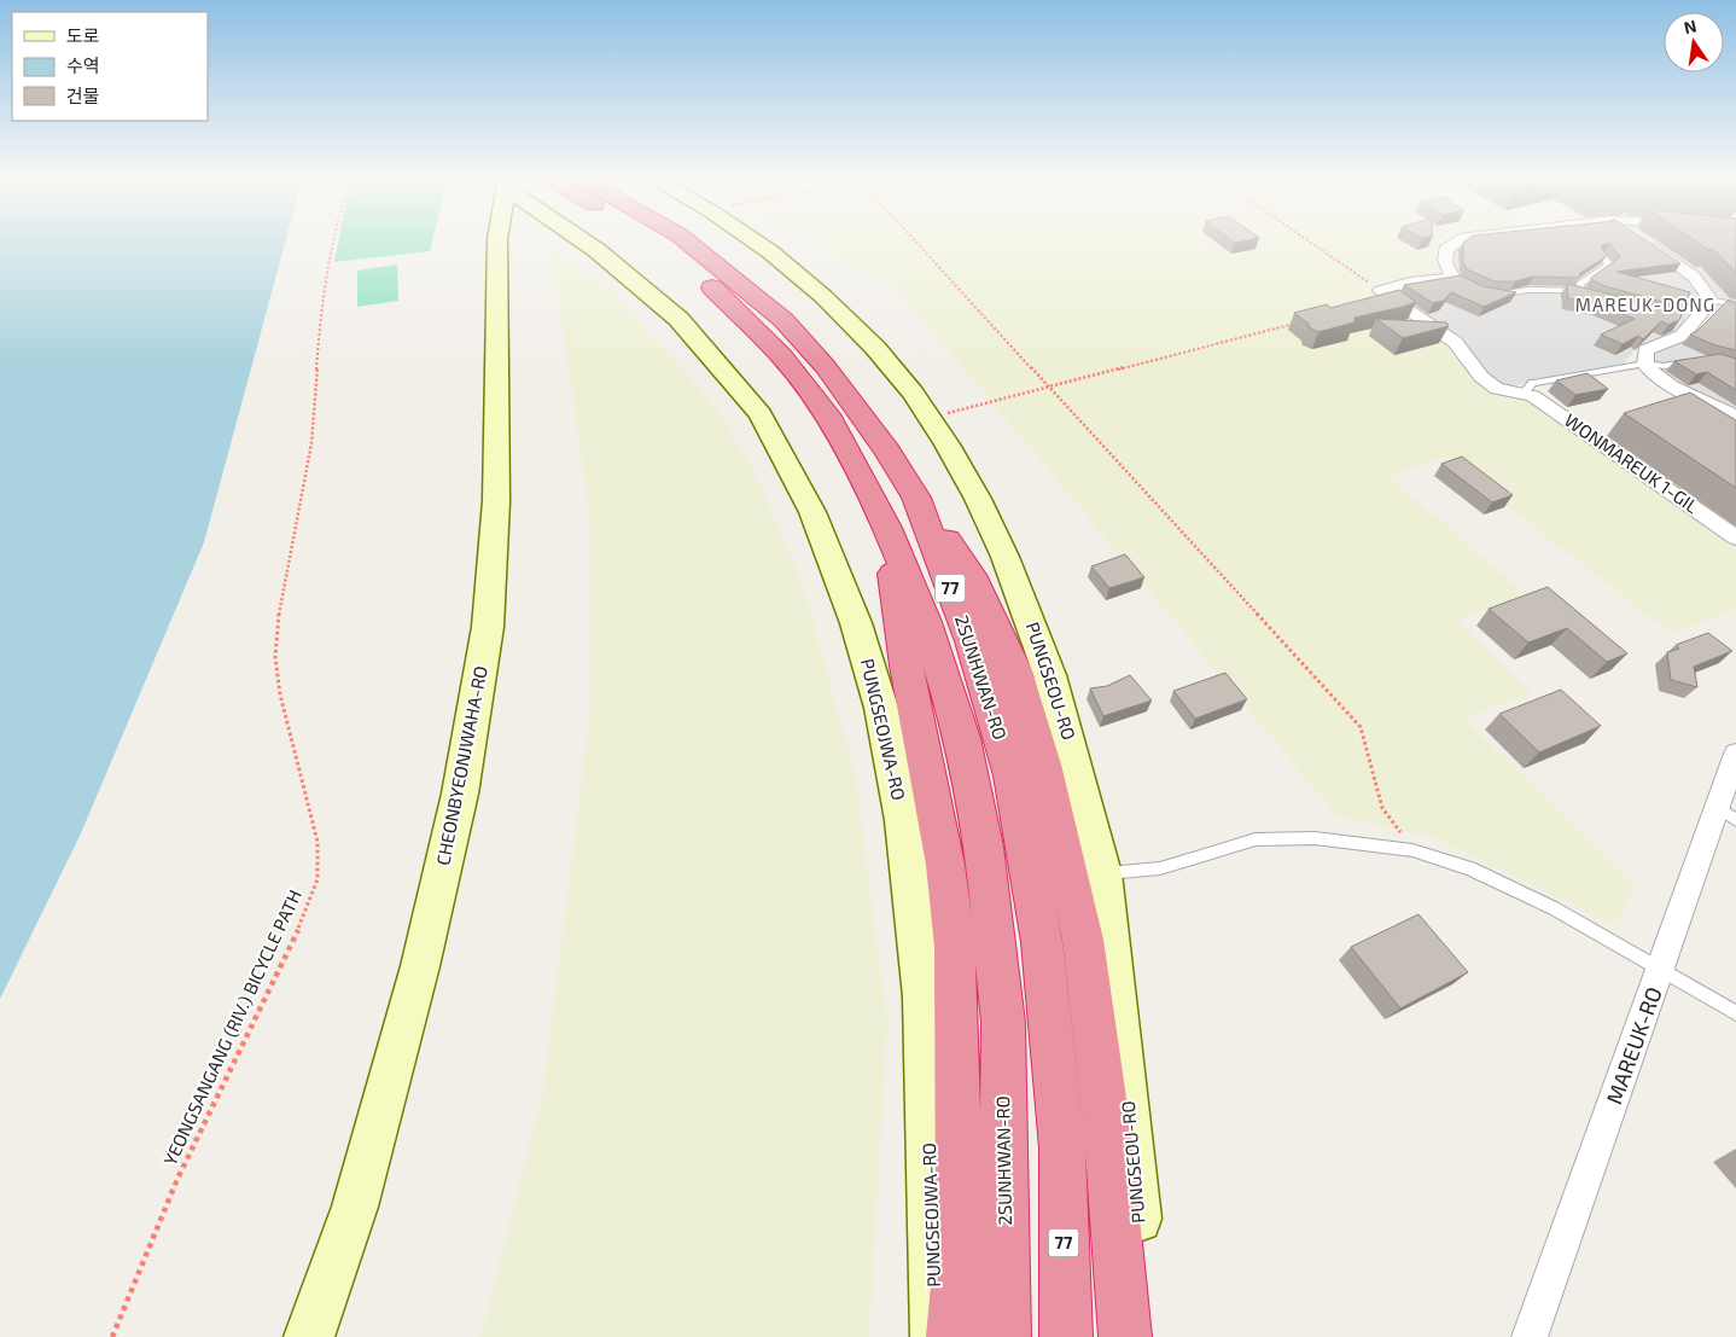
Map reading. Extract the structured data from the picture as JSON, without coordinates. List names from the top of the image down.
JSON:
{
  "streets": {
    "highway": ["77", "2SUNHWAN-RO"],
    "street": [
      "WONMAREUK 1-GIL",
      "PUNGSEOU-RO",
      "PUNGSEOJWA-RO",
      "CHEONBYEONJWAHA-RO",
      "MAREUK-RO"
    ],
    "path": ["YEONGSANGANG (RIV.) BICYCLE PATH"]
  },
  "districts": ["MAREUK-DONG"],
  "legend": ["도로", "수역", "건물"],
  "north": "top"
}
